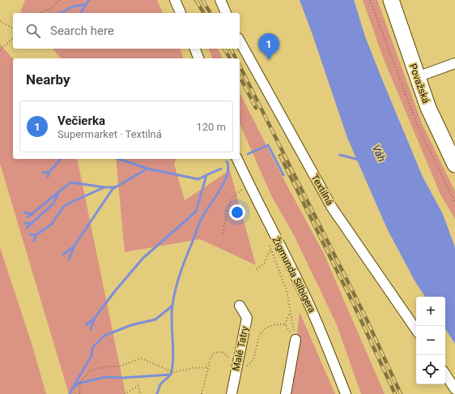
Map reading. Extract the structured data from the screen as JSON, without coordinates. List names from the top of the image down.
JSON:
{
  "streets": {
    "main road": ["Považská"],
    "street": ["Textilná", "Žigmunda Silbigera", "Malé Tatry"]
  },
  "water": ["Váh"],
  "page": {
    "search": "Search here",
    "pins": "1",
    "heading": "Nearby",
    "list": [
      {
        "mark": "1",
        "name": "Večierka",
        "note": "Supermarket · Textilná",
        "value": "120 m"
      }
    ],
    "map_buttons": ["+", "−"]
  }
}
